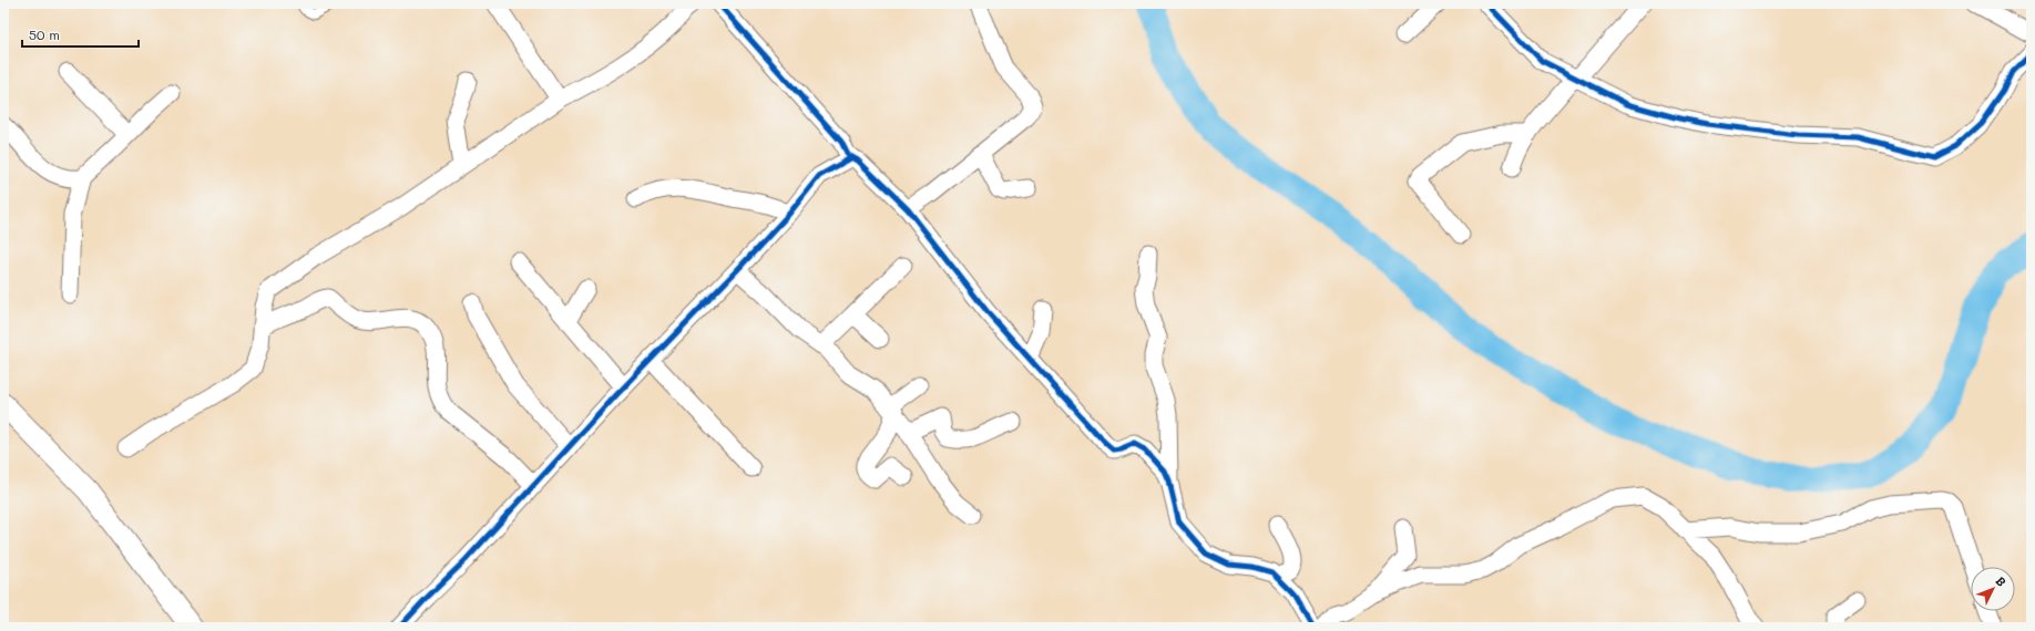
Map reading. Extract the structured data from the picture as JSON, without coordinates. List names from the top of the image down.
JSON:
{
  "scale_bar": "50 m",
  "north": "top right"
}
